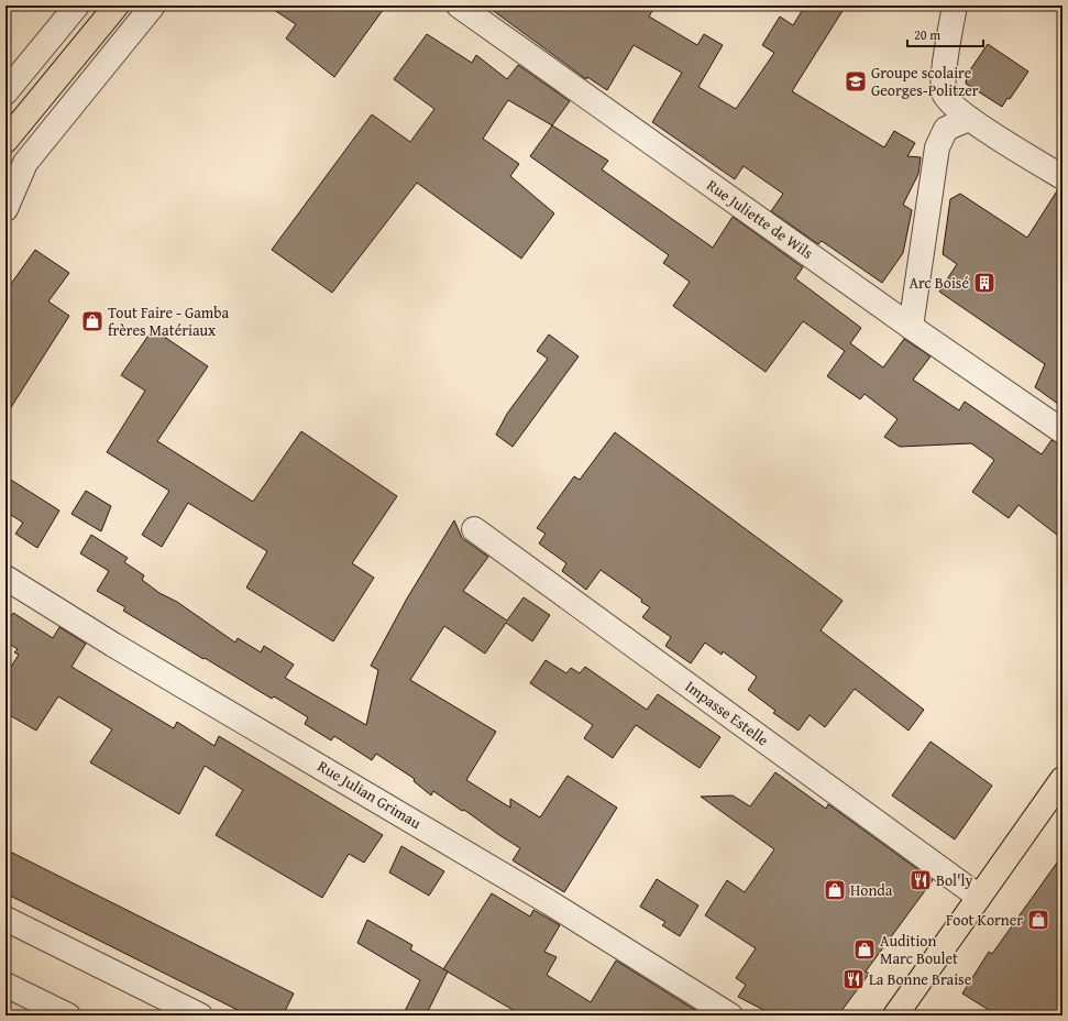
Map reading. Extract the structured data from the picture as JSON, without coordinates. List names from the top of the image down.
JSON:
{
  "streets": {
    "street": ["Rue Juliette de Wils", "Impasse Estelle", "Rue Julian Grimau"]
  },
  "places": {
    "school or university": ["Groupe scolaire Georges-Politzer"],
    "building": ["Arc Boisé"],
    "shop": [
      "Tout Faire - Gamba frères Matériaux",
      "Honda",
      "Foot Korner",
      "Audition Marc Boulet"
    ],
    "restaurant": ["Bol'ly", "La Bonne Braise"]
  },
  "scale_bar": "20 m"
}
